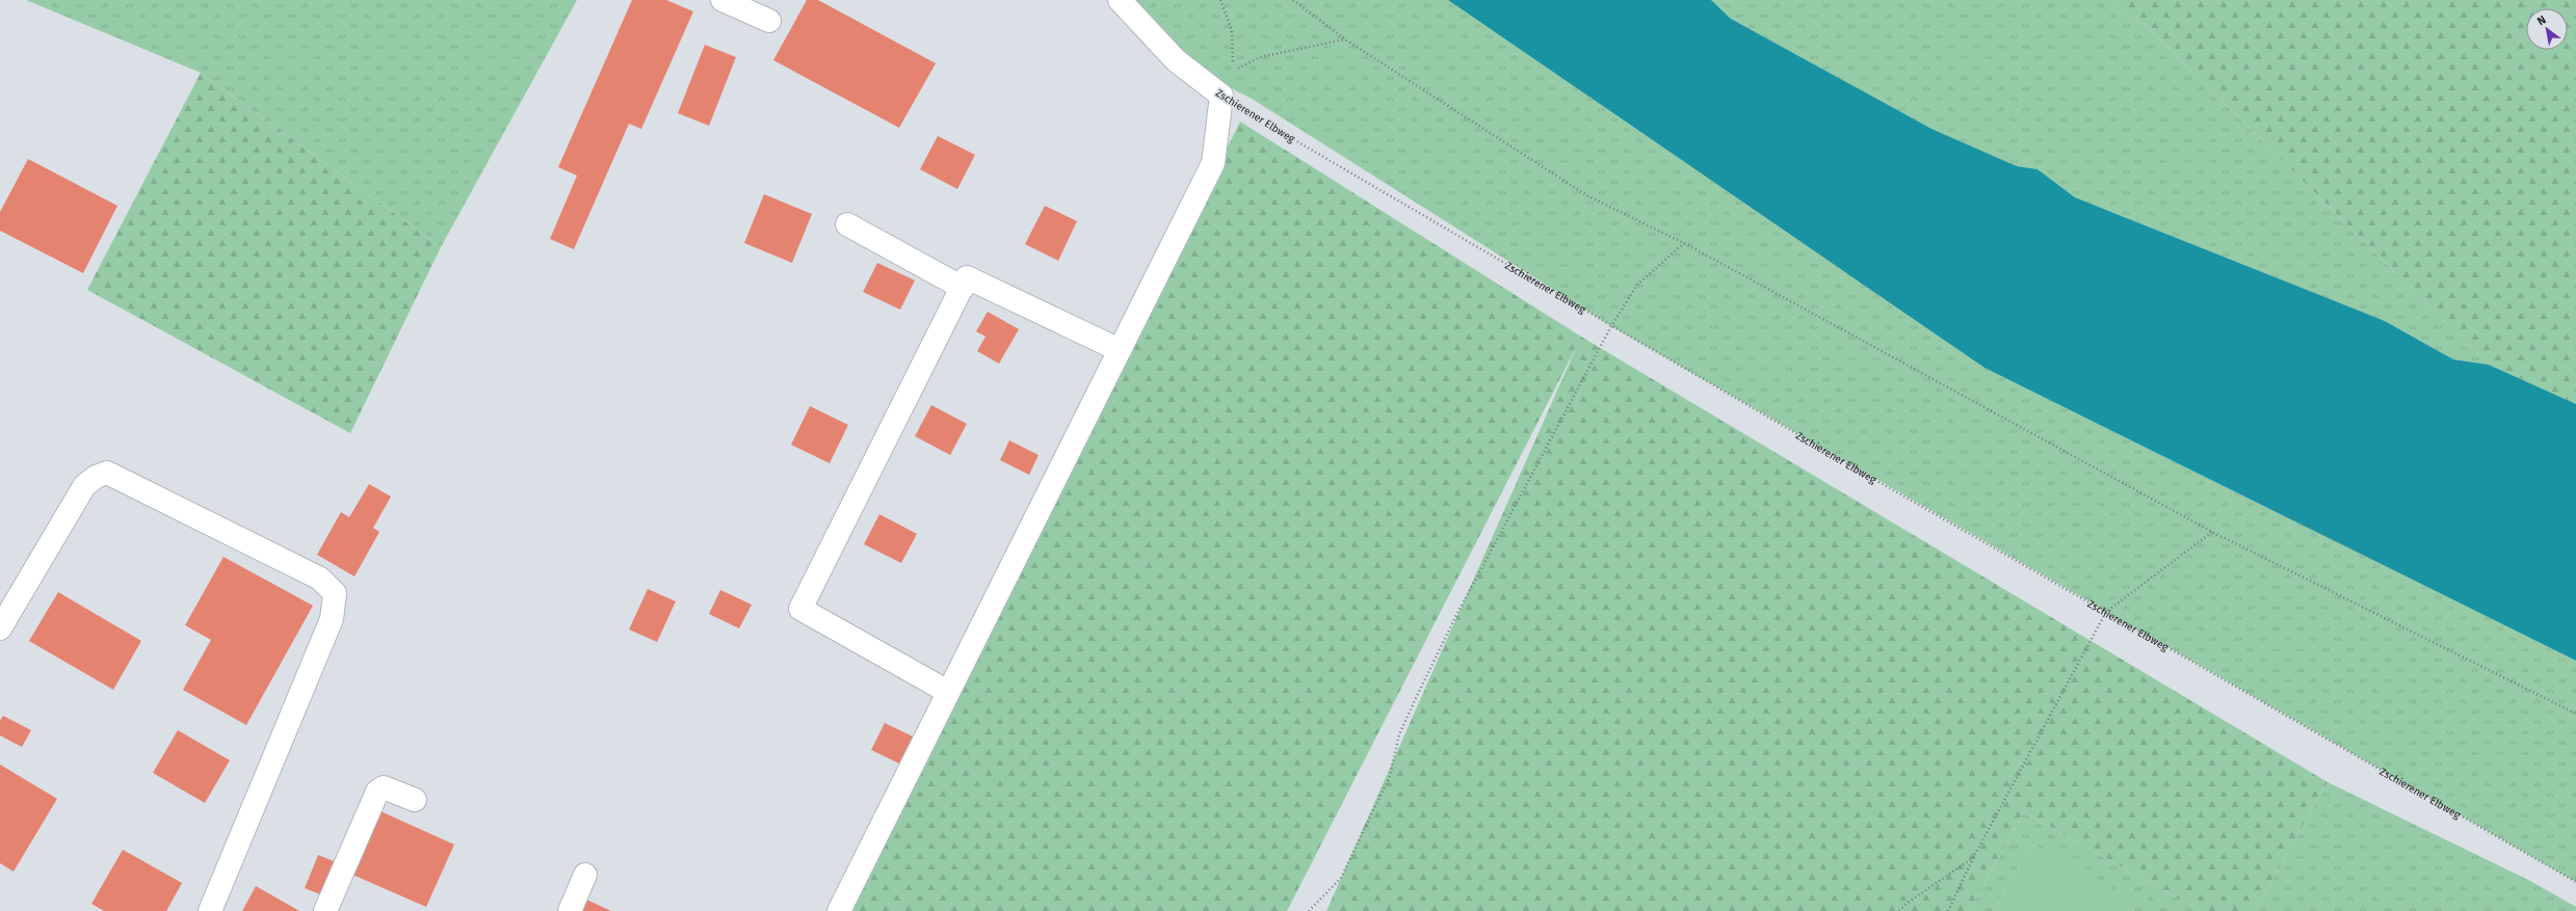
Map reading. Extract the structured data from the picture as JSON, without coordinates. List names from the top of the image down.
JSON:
{
  "streets": {
    "street": ["Zschierener Elbweg"]
  },
  "north": "top left"
}
